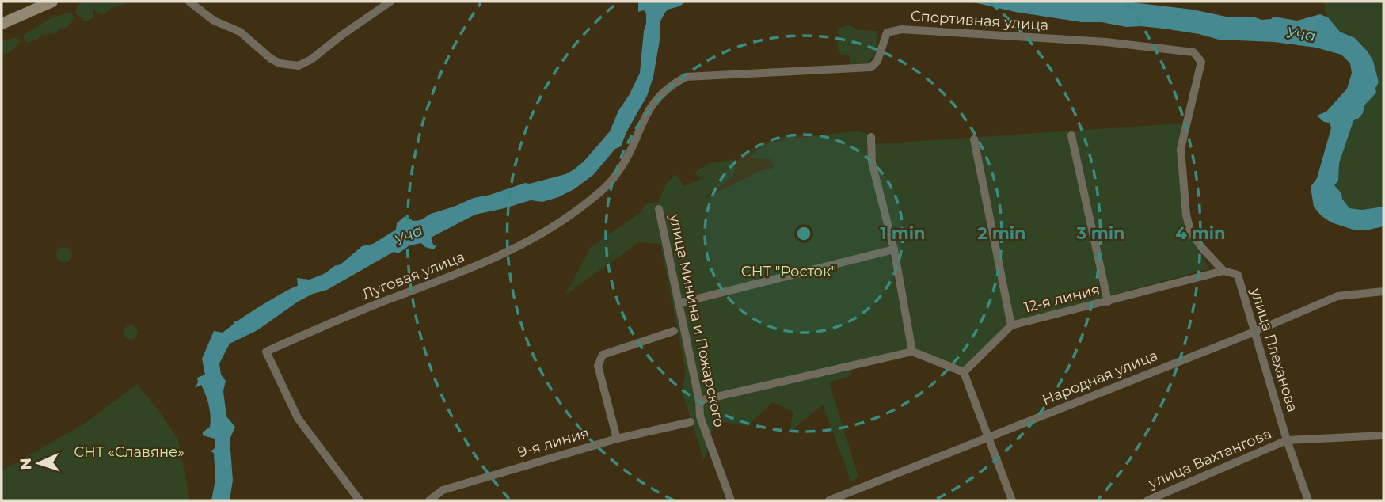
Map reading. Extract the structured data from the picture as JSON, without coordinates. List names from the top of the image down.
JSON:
{
  "streets": {
    "street": [
      "Спортивная улица",
      "Луговая улица",
      "12-я линия",
      "улица Минина и Пожарского",
      "улица Плеханова",
      "Народная улица",
      "9-я линия",
      "улица Вахтангова"
    ]
  },
  "crossings": [
    ["Спортивная улица", "Луговая улица"],
    ["Спортивная улица", "улица Плеханова"],
    ["12-я линия", "улица Плеханова"],
    ["улица Плеханова", "Народная улица"],
    ["улица Плеханова", "улица Вахтангова"]
  ],
  "water": ["Уча"],
  "parks": ["СНТ \"Росток\"", "СНТ «Славяне»"],
  "north": "left",
  "rings": [
    "1 min",
    "2 min",
    "3 min",
    "4 min"
  ]
}
